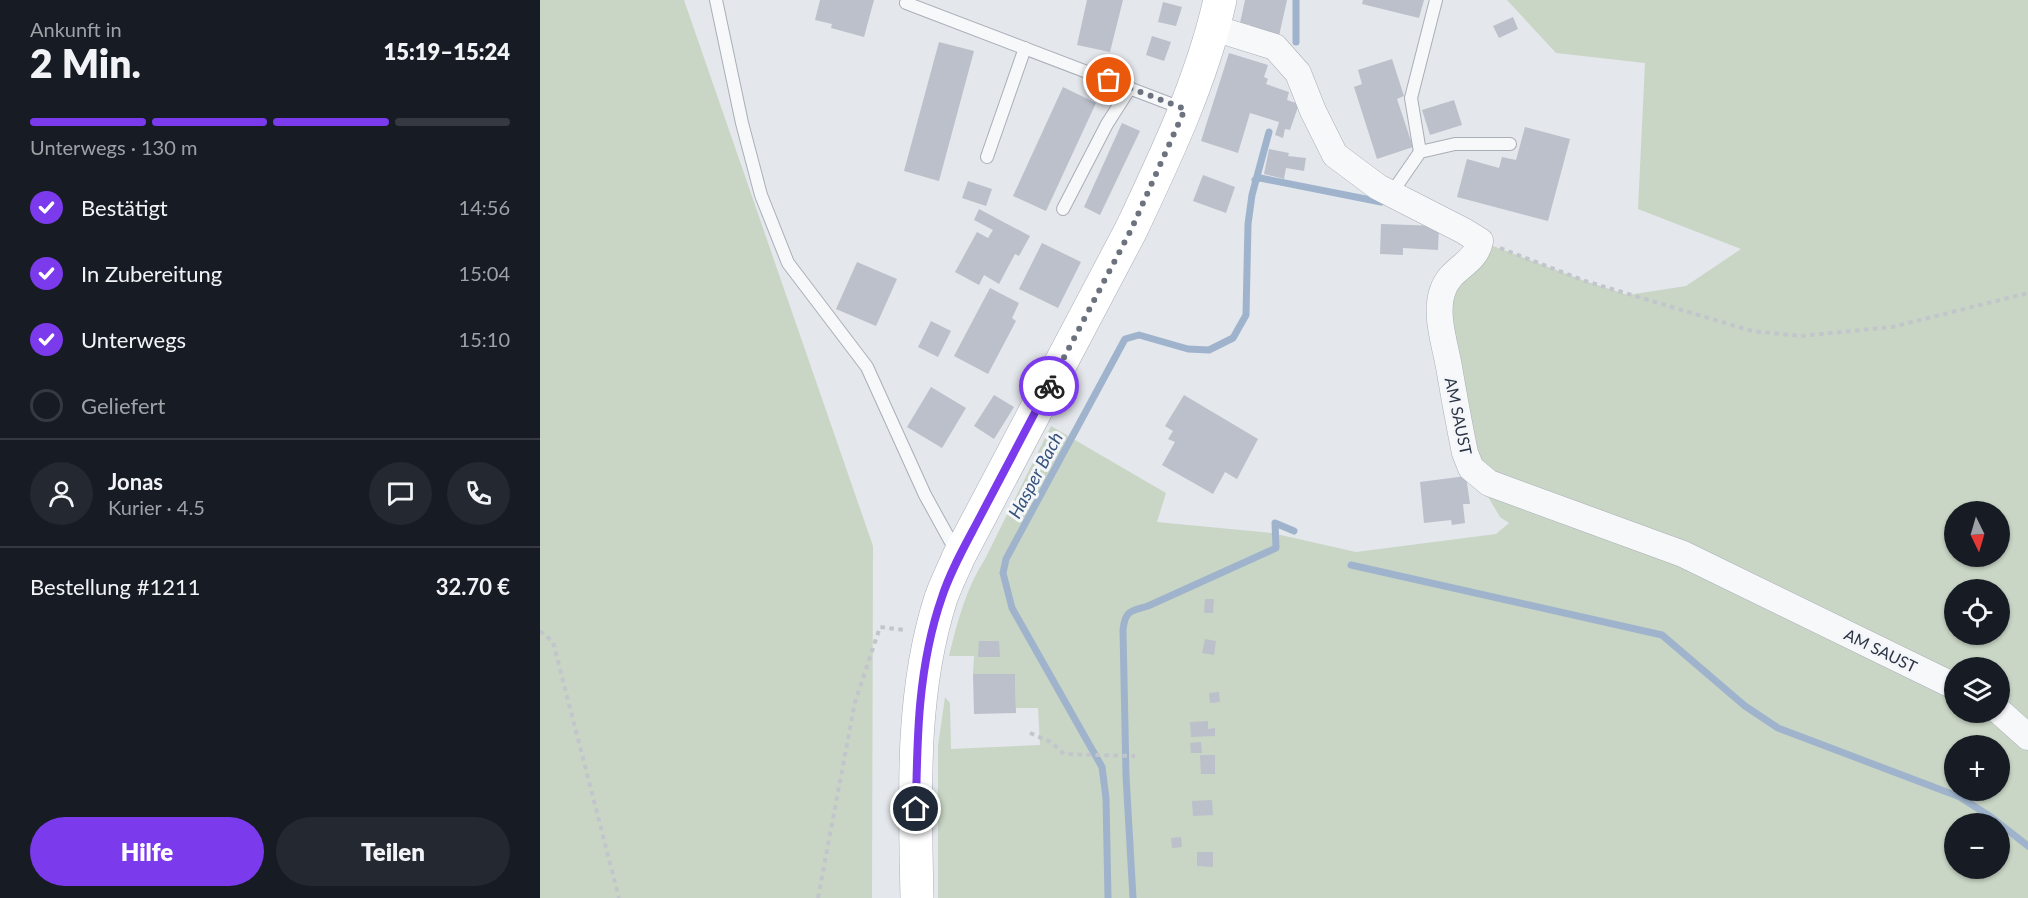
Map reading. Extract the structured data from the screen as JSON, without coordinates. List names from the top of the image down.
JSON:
{
  "streets": {
    "street": ["AM SAUST"]
  },
  "water": ["Hasper Bach"],
  "north": "bottom",
  "page": {
    "heading": ["2 Min.", "Ankunft in", "15:19–15:24"],
    "panel": [
      "Jonas",
      "Kurier · 4.5",
      "Bestellung #1211",
      "32.70 €"
    ],
    "bar": "Unterwegs · 130 m",
    "list": [
      ["Bestätigt", "14:56"],
      ["In Zubereitung", "15:04"],
      ["Unterwegs", "15:10"],
      "Geliefert"
    ],
    "map_buttons": ["+", "−"],
    "buttons": ["Hilfe", "Teilen"]
  }
}
